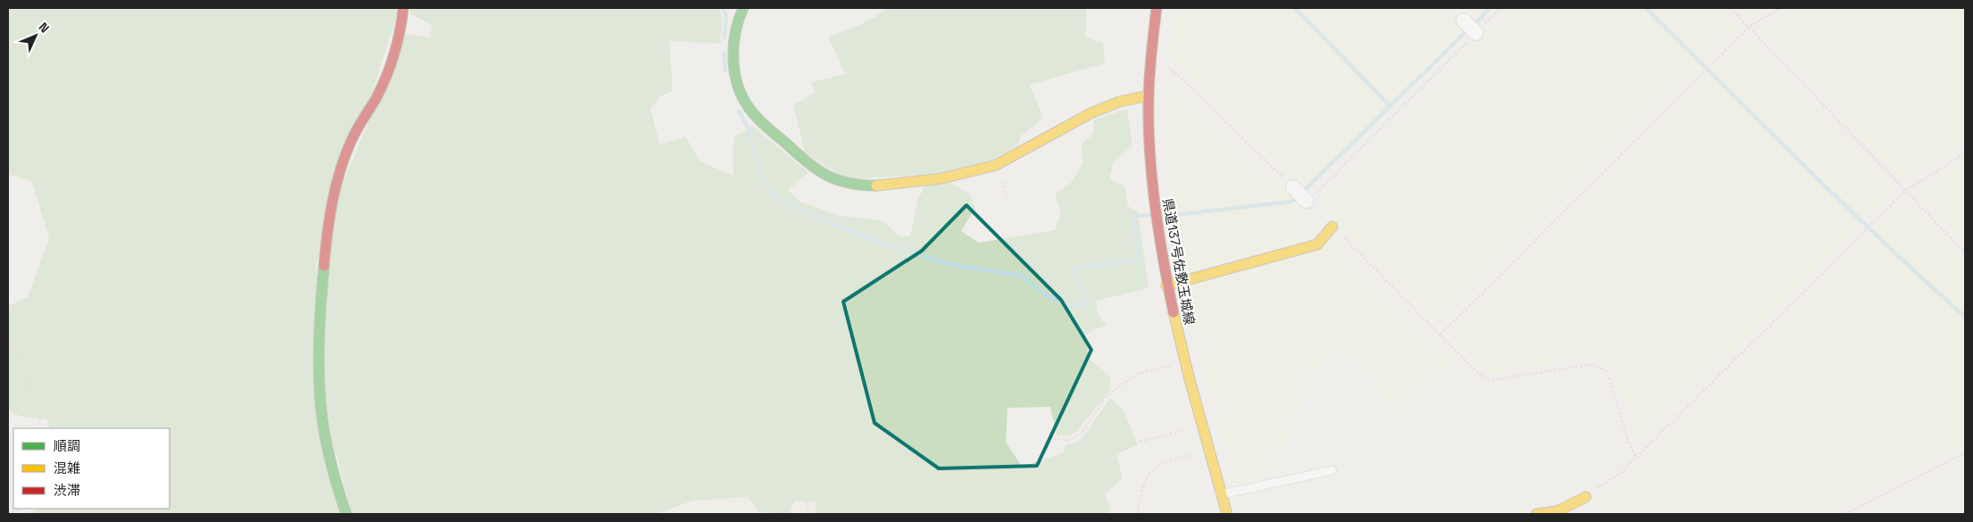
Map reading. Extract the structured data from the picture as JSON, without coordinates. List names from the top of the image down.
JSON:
{
  "streets": {
    "street": ["県道137号佐敷玉城線"]
  },
  "legend": ["順調", "混雑", "渋滞"],
  "north": "top right"
}
